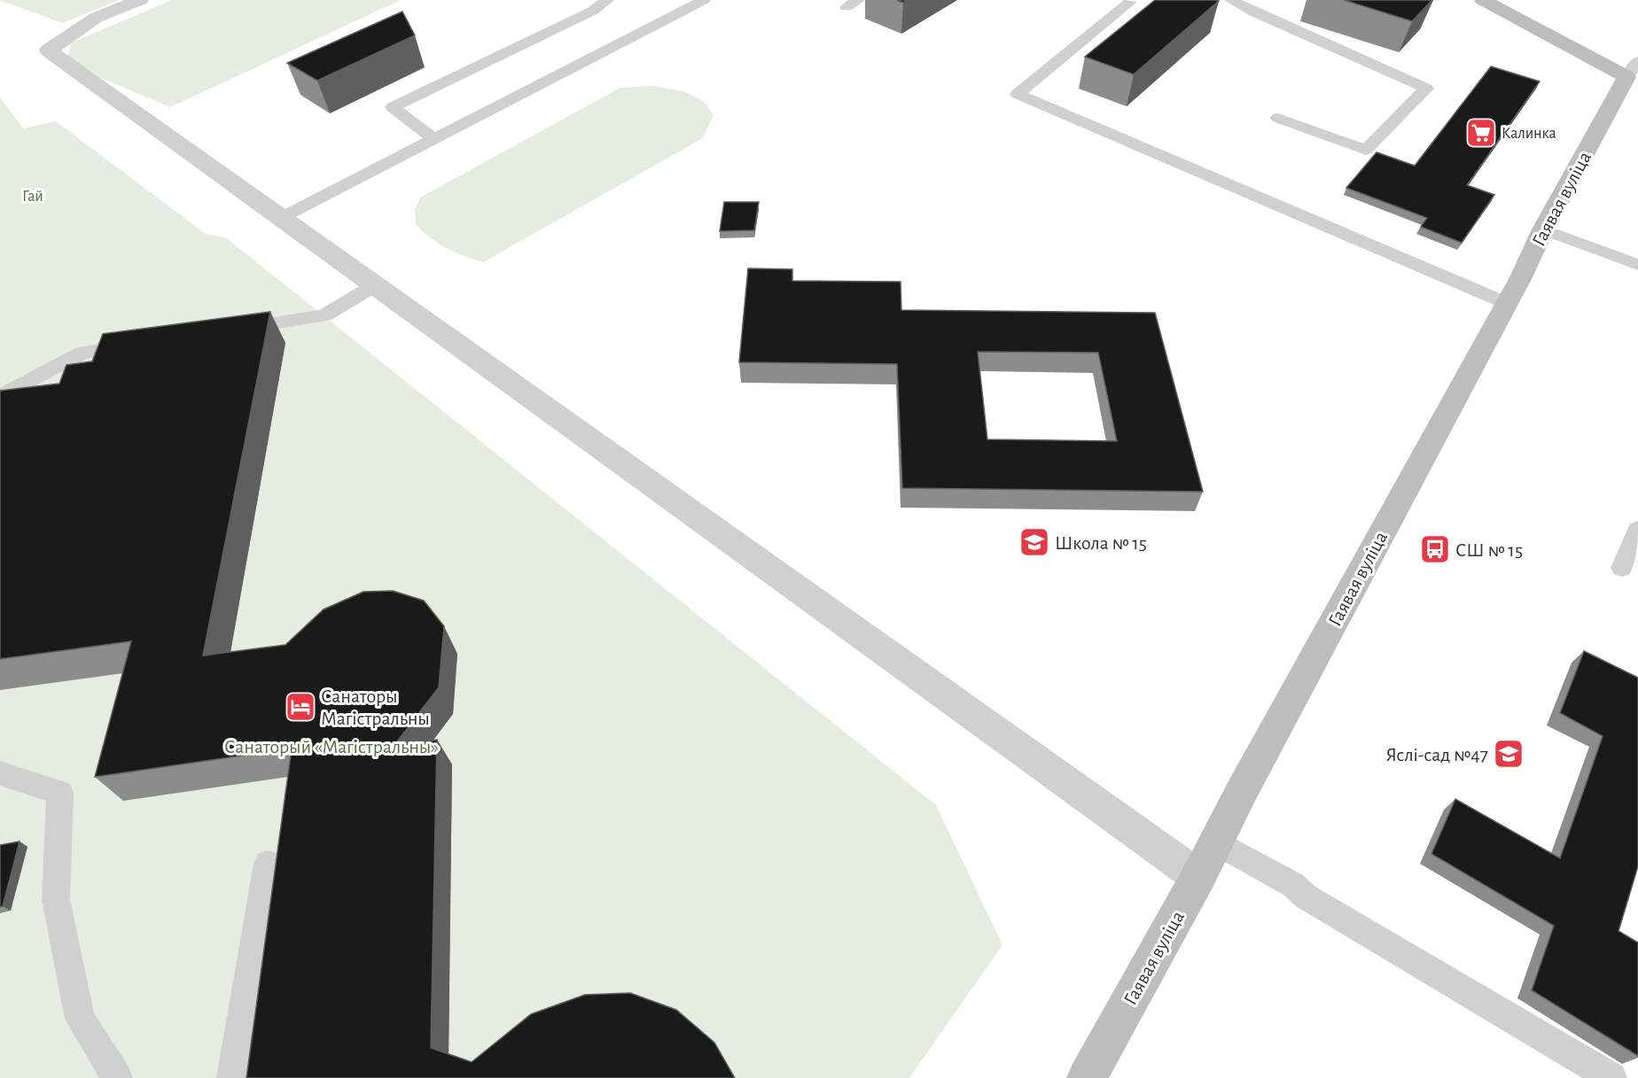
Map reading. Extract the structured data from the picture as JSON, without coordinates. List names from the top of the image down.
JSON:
{
  "streets": {
    "main road": ["Гаявая вуліца"]
  },
  "parks": ["Гай", "Санаторый «Магістральны»"],
  "places": {
    "supermarket": ["Калинка"],
    "school or university": ["Школа № 15", "Яслі-сад №47"],
    "bus stop": ["СШ № 15"],
    "hotel": ["Санаторы Магістральны"]
  }
}
